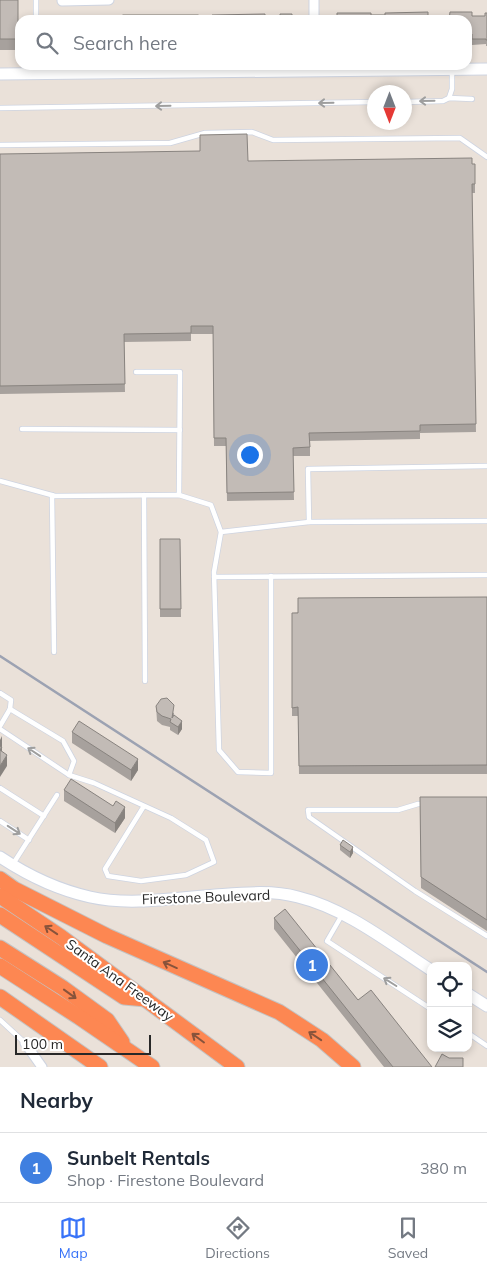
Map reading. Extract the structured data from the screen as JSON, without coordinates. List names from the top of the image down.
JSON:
{
  "streets": {
    "highway": ["Santa Ana Freeway"],
    "main road": ["Firestone Boulevard"]
  },
  "scale_bar": "100 m",
  "north": "bottom",
  "page": {
    "search": "Search here",
    "pins": "1",
    "scale": "100 m",
    "heading": "Nearby",
    "list": [
      {
        "mark": "1",
        "name": "Sunbelt Rentals",
        "note": "Shop · Firestone Boulevard",
        "value": "380 m"
      }
    ],
    "nav": ["Map", "Directions", "Saved"]
  }
}
